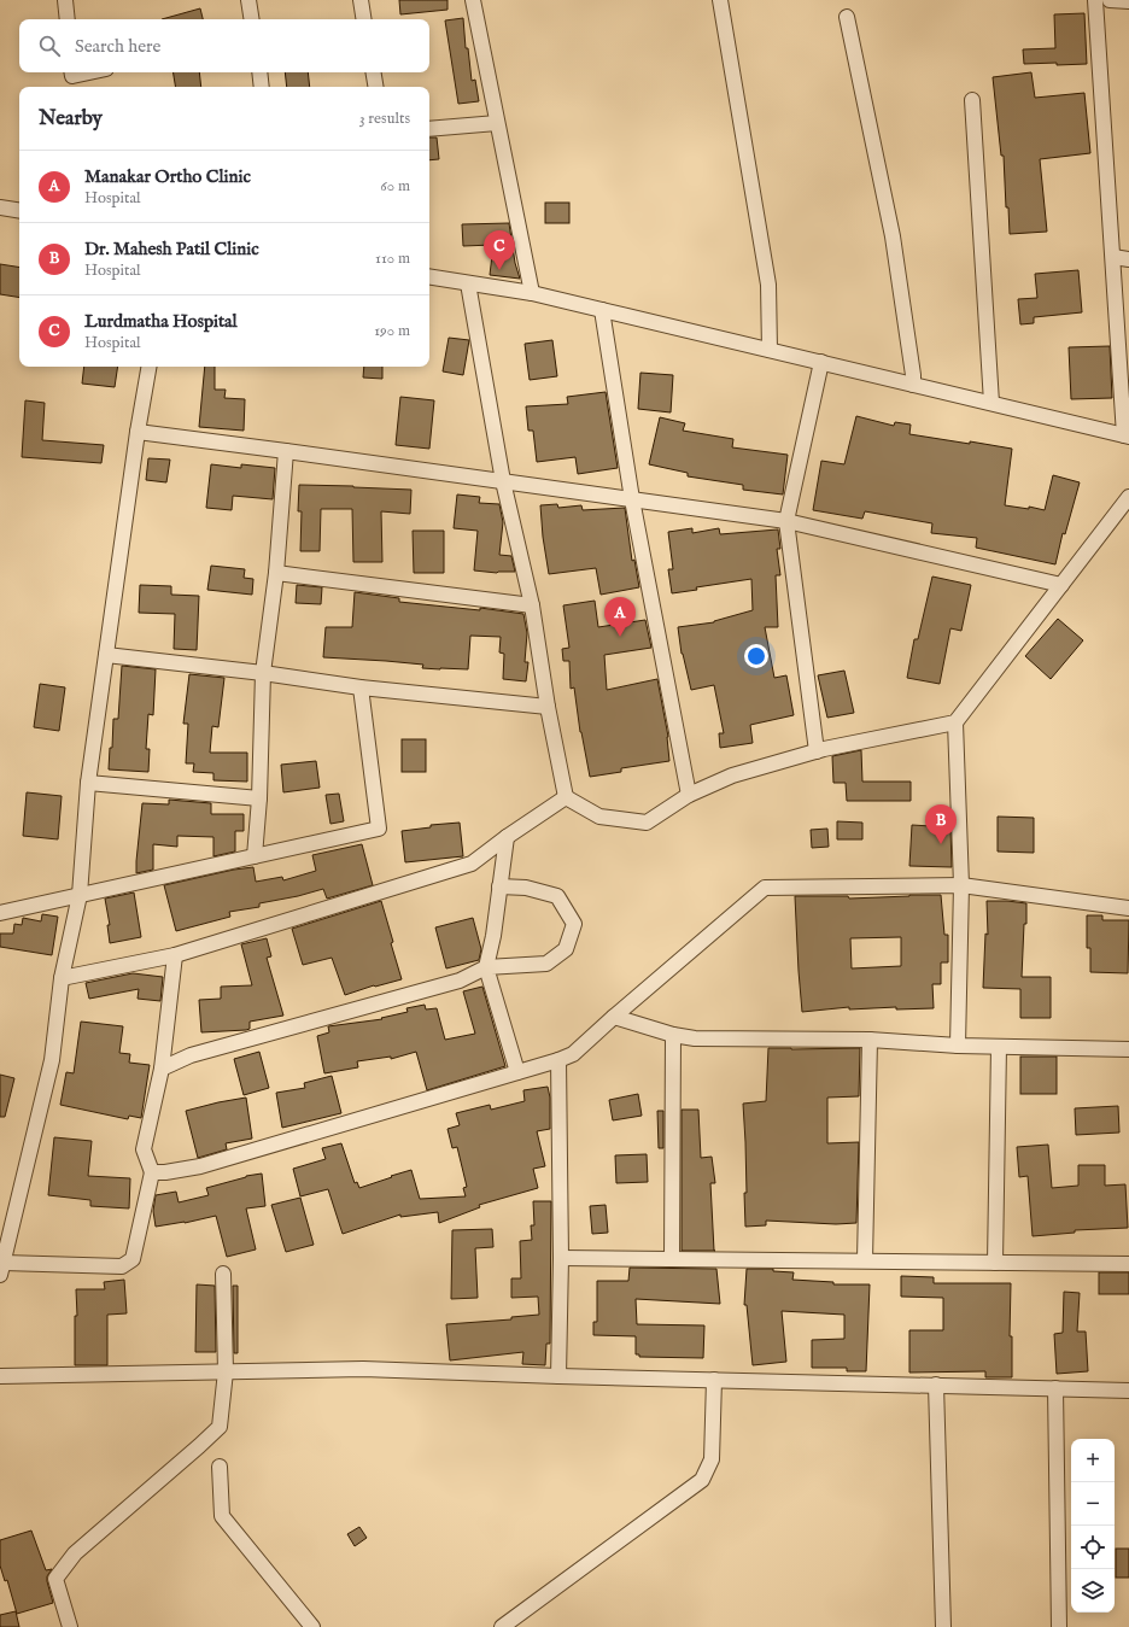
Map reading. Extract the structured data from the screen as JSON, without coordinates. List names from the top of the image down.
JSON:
{
  "page": {
    "search": "Search here",
    "heading": ["Nearby", "3 results"],
    "list": [
      {
        "mark": "A",
        "name": "Manakar Ortho Clinic",
        "note": "Hospital",
        "value": "60 m"
      },
      {
        "mark": "B",
        "name": "Dr. Mahesh Patil Clinic",
        "note": "Hospital",
        "value": "110 m"
      },
      {
        "mark": "C",
        "name": "Lurdmatha Hospital",
        "note": "Hospital",
        "value": "190 m"
      }
    ],
    "pins": ["C", "A", "B"],
    "map_buttons": ["+", "−"]
  }
}
